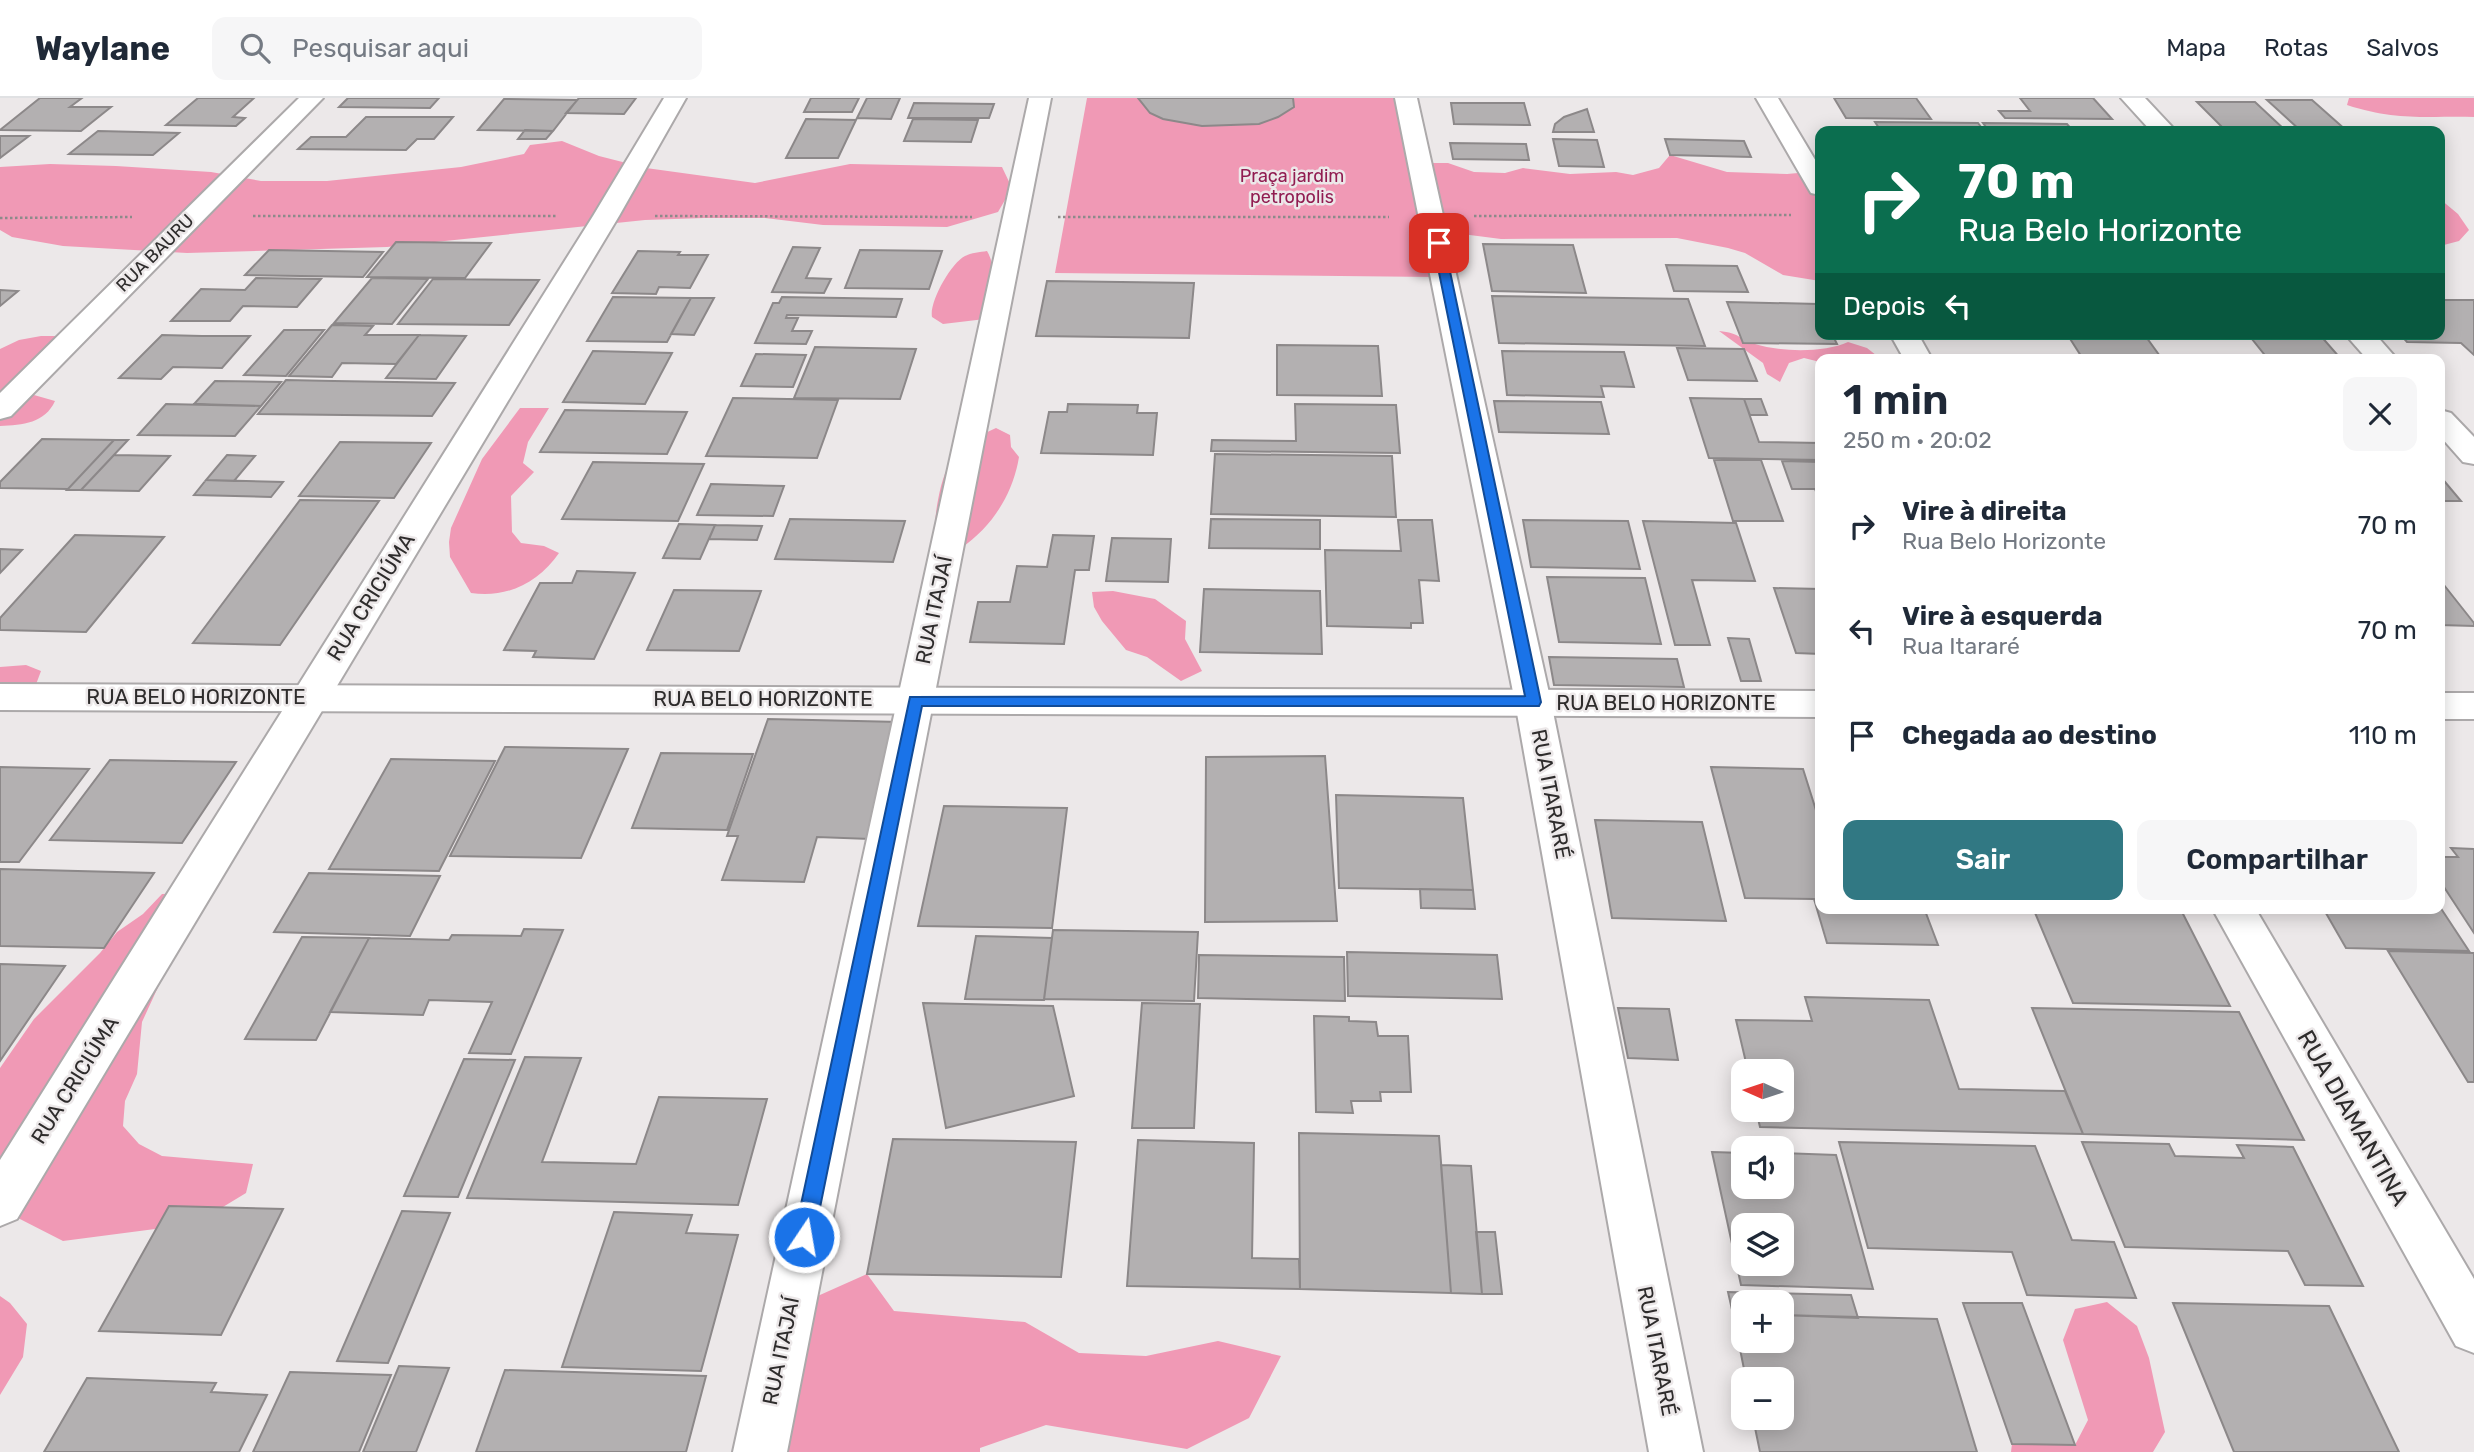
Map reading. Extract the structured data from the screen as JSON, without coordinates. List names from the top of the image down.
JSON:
{
  "streets": {
    "street": [
      "RUA BAURU",
      "RUA CRICIÚMA",
      "RUA ITAJAÍ",
      "RUA BELO HORIZONTE",
      "RUA ITARARÉ",
      "RUA DIAMANTINA"
    ]
  },
  "crossings": [
    ["RUA CRICIÚMA", "RUA BELO HORIZONTE"],
    ["RUA ITAJAÍ", "RUA BELO HORIZONTE"],
    ["RUA BELO HORIZONTE", "RUA ITARARÉ"]
  ],
  "parks": ["Praça jardim petropolis"],
  "north": "left",
  "page": {
    "header": "Waylane",
    "search": "Pesquisar aqui",
    "nav": ["Mapa", "Rotas", "Salvos"],
    "turn": ["70 m", "Rua Belo Horizonte"],
    "then": "Depois",
    "heading": ["1 min", "250 m · 20:02"],
    "list": [
      {
        "name": "Vire à direita",
        "note": "Rua Belo Horizonte",
        "value": "70 m"
      },
      {
        "name": "Vire à esquerda",
        "note": "Rua Itararé",
        "value": "70 m"
      },
      {
        "name": "Chegada ao destino",
        "value": "110 m"
      }
    ],
    "buttons": ["Sair", "Compartilhar"],
    "map_buttons": ["+", "−"]
  }
}
